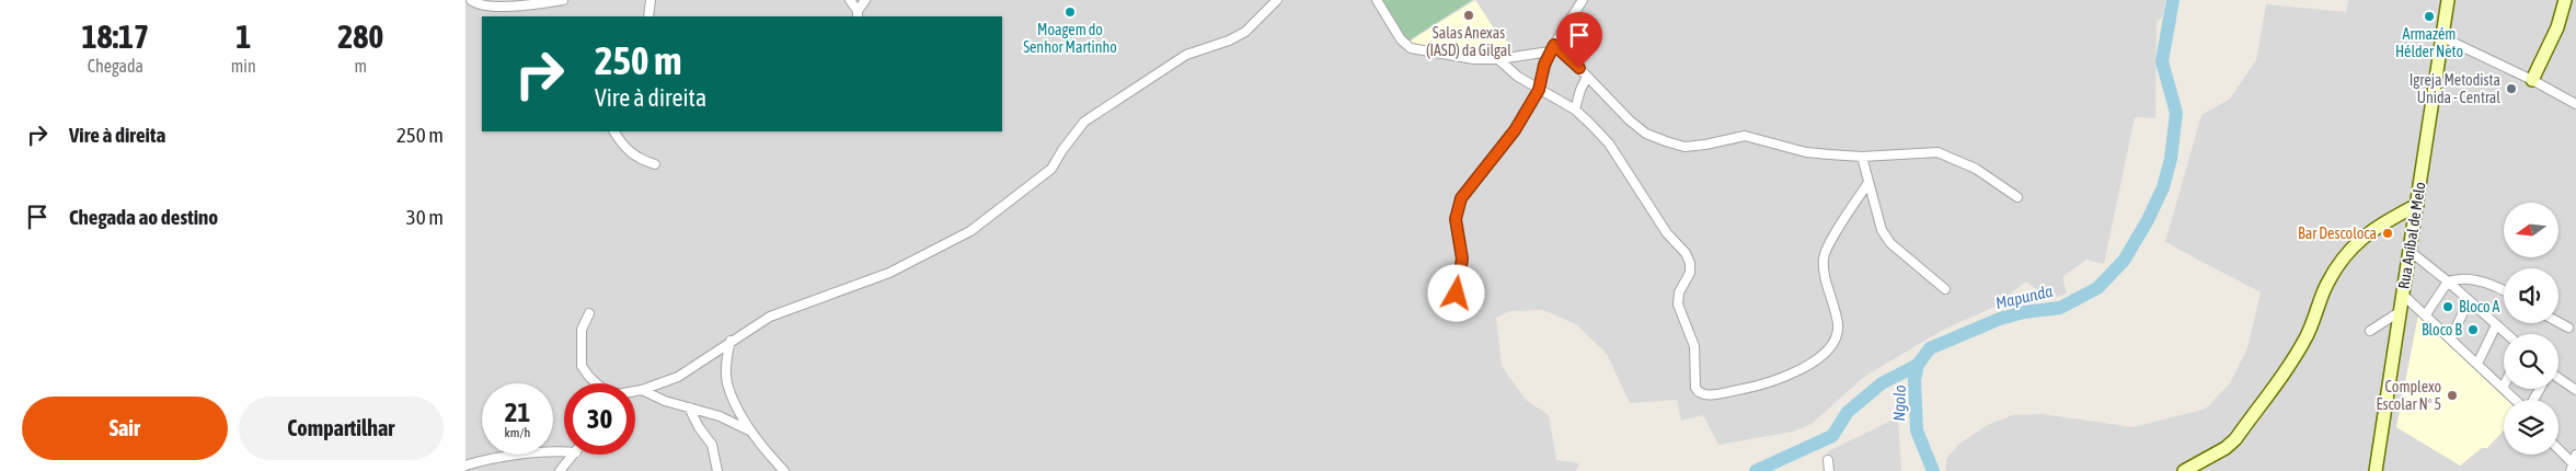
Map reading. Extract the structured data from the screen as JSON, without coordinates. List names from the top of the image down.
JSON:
{
  "streets": {
    "street": ["Rua Aníbal de Melo"]
  },
  "water": ["Mapunda", "Ngolo"],
  "places": [
    "Moagem do Senhor Martinho",
    "Salas Anexas (IASD) da Gilgal",
    "Armazém Hélder Neto",
    "Igreja Metodista Unida - Central",
    "Bar Descoloca",
    "Bloco A",
    "Bloco B",
    "Complexo Escolar Nº 5"
  ],
  "north": "left",
  "page": {
    "eta": [
      "18:17",
      "Chegada",
      "1",
      "min",
      "280",
      "m"
    ],
    "turn": ["250 m", "Vire à direita"],
    "list": [
      {
        "name": "Vire à direita",
        "value": "250 m"
      },
      {
        "name": "Chegada ao destino",
        "value": "30 m"
      }
    ],
    "speed": "21 km/h",
    "limit": "30",
    "buttons": ["Sair", "Compartilhar"]
  }
}
